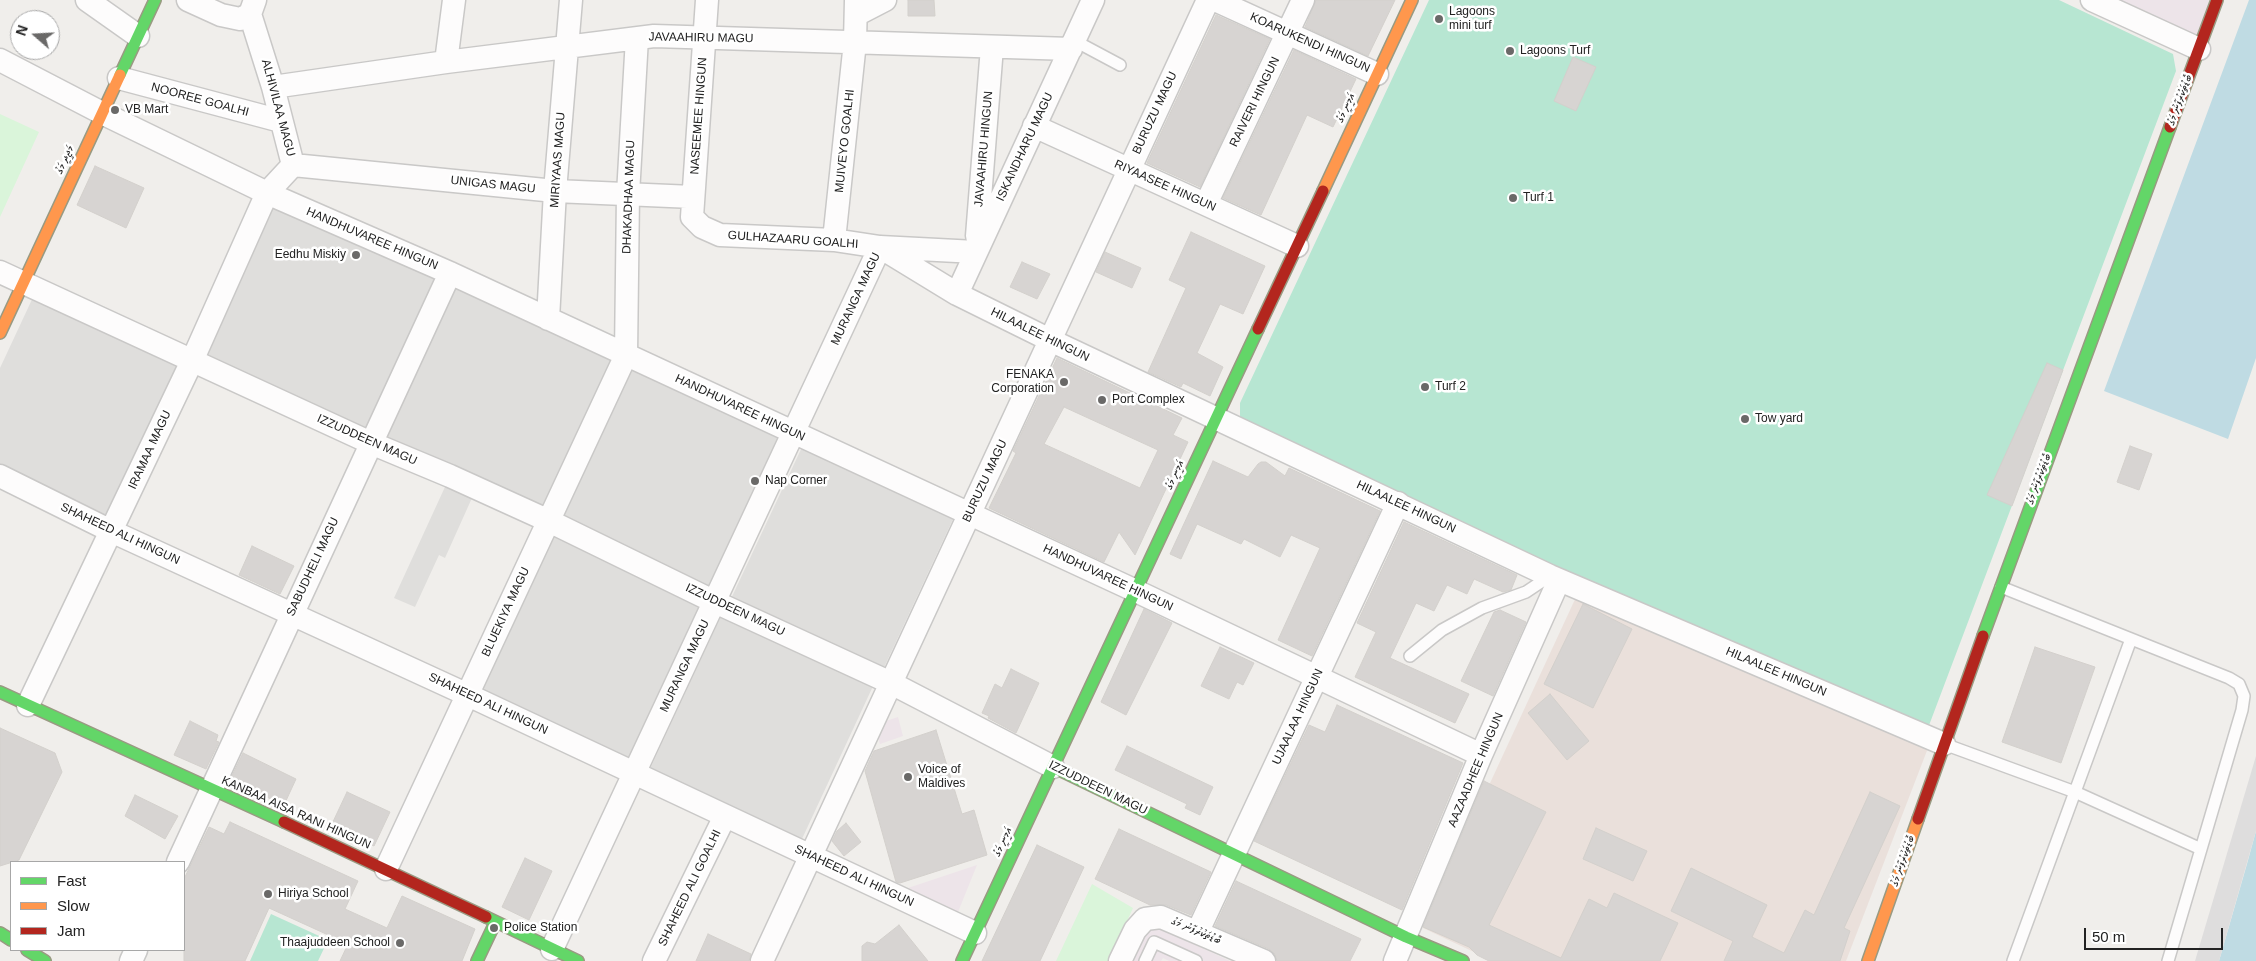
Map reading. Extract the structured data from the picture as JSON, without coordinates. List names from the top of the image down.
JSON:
{
  "streets": {
    "main road": [
      "ބޮޑުތަކުރުފާނު މަގު",
      "އަމީނީ މަގު",
      "މަޖީދީ މަގު",
      "IZZUDDEEN MAGU",
      "KANBAA AISA RANI HINGUN"
    ],
    "street": [
      "JAVAAHIRU MAGU",
      "KOARUKENDI HINGUN",
      "NOOREE GOALHI",
      "RAIVERI HINGUN",
      "ALHIVILAA MAGU",
      "BURUZU MAGU",
      "NASEEMEE HINGUN",
      "MUIVEYO GOALHI",
      "ISKANDHARU MAGU",
      "JAVAAHIRU HINGUN",
      "MIRIYAAS MAGU",
      "UNIGAS MAGU",
      "RIYAASEE HINGUN",
      "DHAKADHAA MAGU",
      "HANDHUVAREE HINGUN",
      "GULHAZAARU GOALHI",
      "MURANGA MAGU",
      "HILAALEE HINGUN",
      "IRAMAA MAGU",
      "SHAHEED ALI HINGUN",
      "SABUDHELI MAGU",
      "BLUEKIYA MAGU",
      "UJAALAA HINGUN",
      "AAZAADHEE HINGUN",
      "SHAHEED ALI GOALHI"
    ]
  },
  "crossings": [
    ["JAVAAHIRU MAGU", "ALHIVILAA MAGU"],
    ["JAVAAHIRU MAGU", "NASEEMEE HINGUN"],
    ["JAVAAHIRU MAGU", "MUIVEYO GOALHI"],
    ["JAVAAHIRU MAGU", "ISKANDHARU MAGU"],
    ["JAVAAHIRU MAGU", "JAVAAHIRU HINGUN"],
    ["JAVAAHIRU MAGU", "MIRIYAAS MAGU"],
    ["JAVAAHIRU MAGU", "DHAKADHAA MAGU"],
    ["KOARUKENDI HINGUN", "RAIVERI HINGUN"],
    ["KOARUKENDI HINGUN", "އަމީނީ މަގު"],
    ["NOOREE GOALHI", "ALHIVILAA MAGU"],
    ["NOOREE GOALHI", "މަޖީދީ މަގު"],
    ["ބޮޑުތަކުރުފާނު މަގު", "HILAALEE HINGUN"],
    ["ބޮޑުތަކުރުފާނު މަގު", "UJAALAA HINGUN"],
    ["RAIVERI HINGUN", "RIYAASEE HINGUN"],
    ["ALHIVILAA MAGU", "UNIGAS MAGU"],
    ["ALHIVILAA MAGU", "HANDHUVAREE HINGUN"],
    ["ALHIVILAA MAGU", "IRAMAA MAGU"],
    ["އަމީނީ މަގު", "RIYAASEE HINGUN"],
    ["އަމީނީ މަގު", "HANDHUVAREE HINGUN"],
    ["އަމީނީ މަގު", "HILAALEE HINGUN"],
    ["އަމީނީ މަގު", "IZZUDDEEN MAGU"],
    ["އަމީނީ މަގު", "SHAHEED ALI HINGUN"],
    ["BURUZU MAGU", "RIYAASEE HINGUN"],
    ["BURUZU MAGU", "HANDHUVAREE HINGUN"],
    ["BURUZU MAGU", "HILAALEE HINGUN"],
    ["BURUZU MAGU", "IZZUDDEEN MAGU"],
    ["BURUZU MAGU", "SHAHEED ALI HINGUN"],
    ["NASEEMEE HINGUN", "UNIGAS MAGU"],
    ["NASEEMEE HINGUN", "GULHAZAARU GOALHI"],
    ["MUIVEYO GOALHI", "GULHAZAARU GOALHI"],
    ["ISKANDHARU MAGU", "JAVAAHIRU HINGUN"],
    ["ISKANDHARU MAGU", "RIYAASEE HINGUN"],
    ["ISKANDHARU MAGU", "GULHAZAARU GOALHI"],
    ["ISKANDHARU MAGU", "HILAALEE HINGUN"],
    ["JAVAAHIRU HINGUN", "GULHAZAARU GOALHI"],
    ["މަޖީދީ މަގު", "HANDHUVAREE HINGUN"],
    ["މަޖީދީ މަގު", "IZZUDDEEN MAGU"],
    ["MIRIYAAS MAGU", "UNIGAS MAGU"],
    ["MIRIYAAS MAGU", "HANDHUVAREE HINGUN"],
    ["UNIGAS MAGU", "DHAKADHAA MAGU"],
    ["DHAKADHAA MAGU", "HANDHUVAREE HINGUN"],
    ["DHAKADHAA MAGU", "BLUEKIYA MAGU"],
    ["HANDHUVAREE HINGUN", "MURANGA MAGU"],
    ["HANDHUVAREE HINGUN", "IRAMAA MAGU"],
    ["HANDHUVAREE HINGUN", "SABUDHELI MAGU"],
    ["HANDHUVAREE HINGUN", "BLUEKIYA MAGU"],
    ["HANDHUVAREE HINGUN", "UJAALAA HINGUN"],
    ["HANDHUVAREE HINGUN", "AAZAADHEE HINGUN"],
    ["GULHAZAARU GOALHI", "MURANGA MAGU"],
    ["GULHAZAARU GOALHI", "HILAALEE HINGUN"],
    ["MURANGA MAGU", "HILAALEE HINGUN"],
    ["MURANGA MAGU", "IZZUDDEEN MAGU"],
    ["MURANGA MAGU", "SHAHEED ALI HINGUN"],
    ["MURANGA MAGU", "KANBAA AISA RANI HINGUN"],
    ["HILAALEE HINGUN", "UJAALAA HINGUN"],
    ["HILAALEE HINGUN", "AAZAADHEE HINGUN"],
    ["IZZUDDEEN MAGU", "IRAMAA MAGU"],
    ["IZZUDDEEN MAGU", "SABUDHELI MAGU"],
    ["IZZUDDEEN MAGU", "BLUEKIYA MAGU"],
    ["IZZUDDEEN MAGU", "UJAALAA HINGUN"],
    ["IZZUDDEEN MAGU", "AAZAADHEE HINGUN"],
    ["IRAMAA MAGU", "SHAHEED ALI HINGUN"],
    ["IRAMAA MAGU", "KANBAA AISA RANI HINGUN"],
    ["SHAHEED ALI HINGUN", "SABUDHELI MAGU"],
    ["SHAHEED ALI HINGUN", "BLUEKIYA MAGU"],
    ["SHAHEED ALI HINGUN", "SHAHEED ALI GOALHI"],
    ["SABUDHELI MAGU", "KANBAA AISA RANI HINGUN"],
    ["BLUEKIYA MAGU", "KANBAA AISA RANI HINGUN"]
  ],
  "places": [
    "Lagoons mini turf",
    "Lagoons Turf",
    "VB Mart",
    "Turf 1",
    "Eedhu Miskiy",
    "FENAKA Corporation",
    "Turf 2",
    "Port Complex",
    "Tow yard",
    "Nap Corner",
    "Voice of Maldives",
    "Hiriya School",
    "Police Station",
    "Thaajuddeen School"
  ],
  "legend": ["Fast", "Slow", "Jam"],
  "scale_bar": "50 m",
  "north": "left"
}
